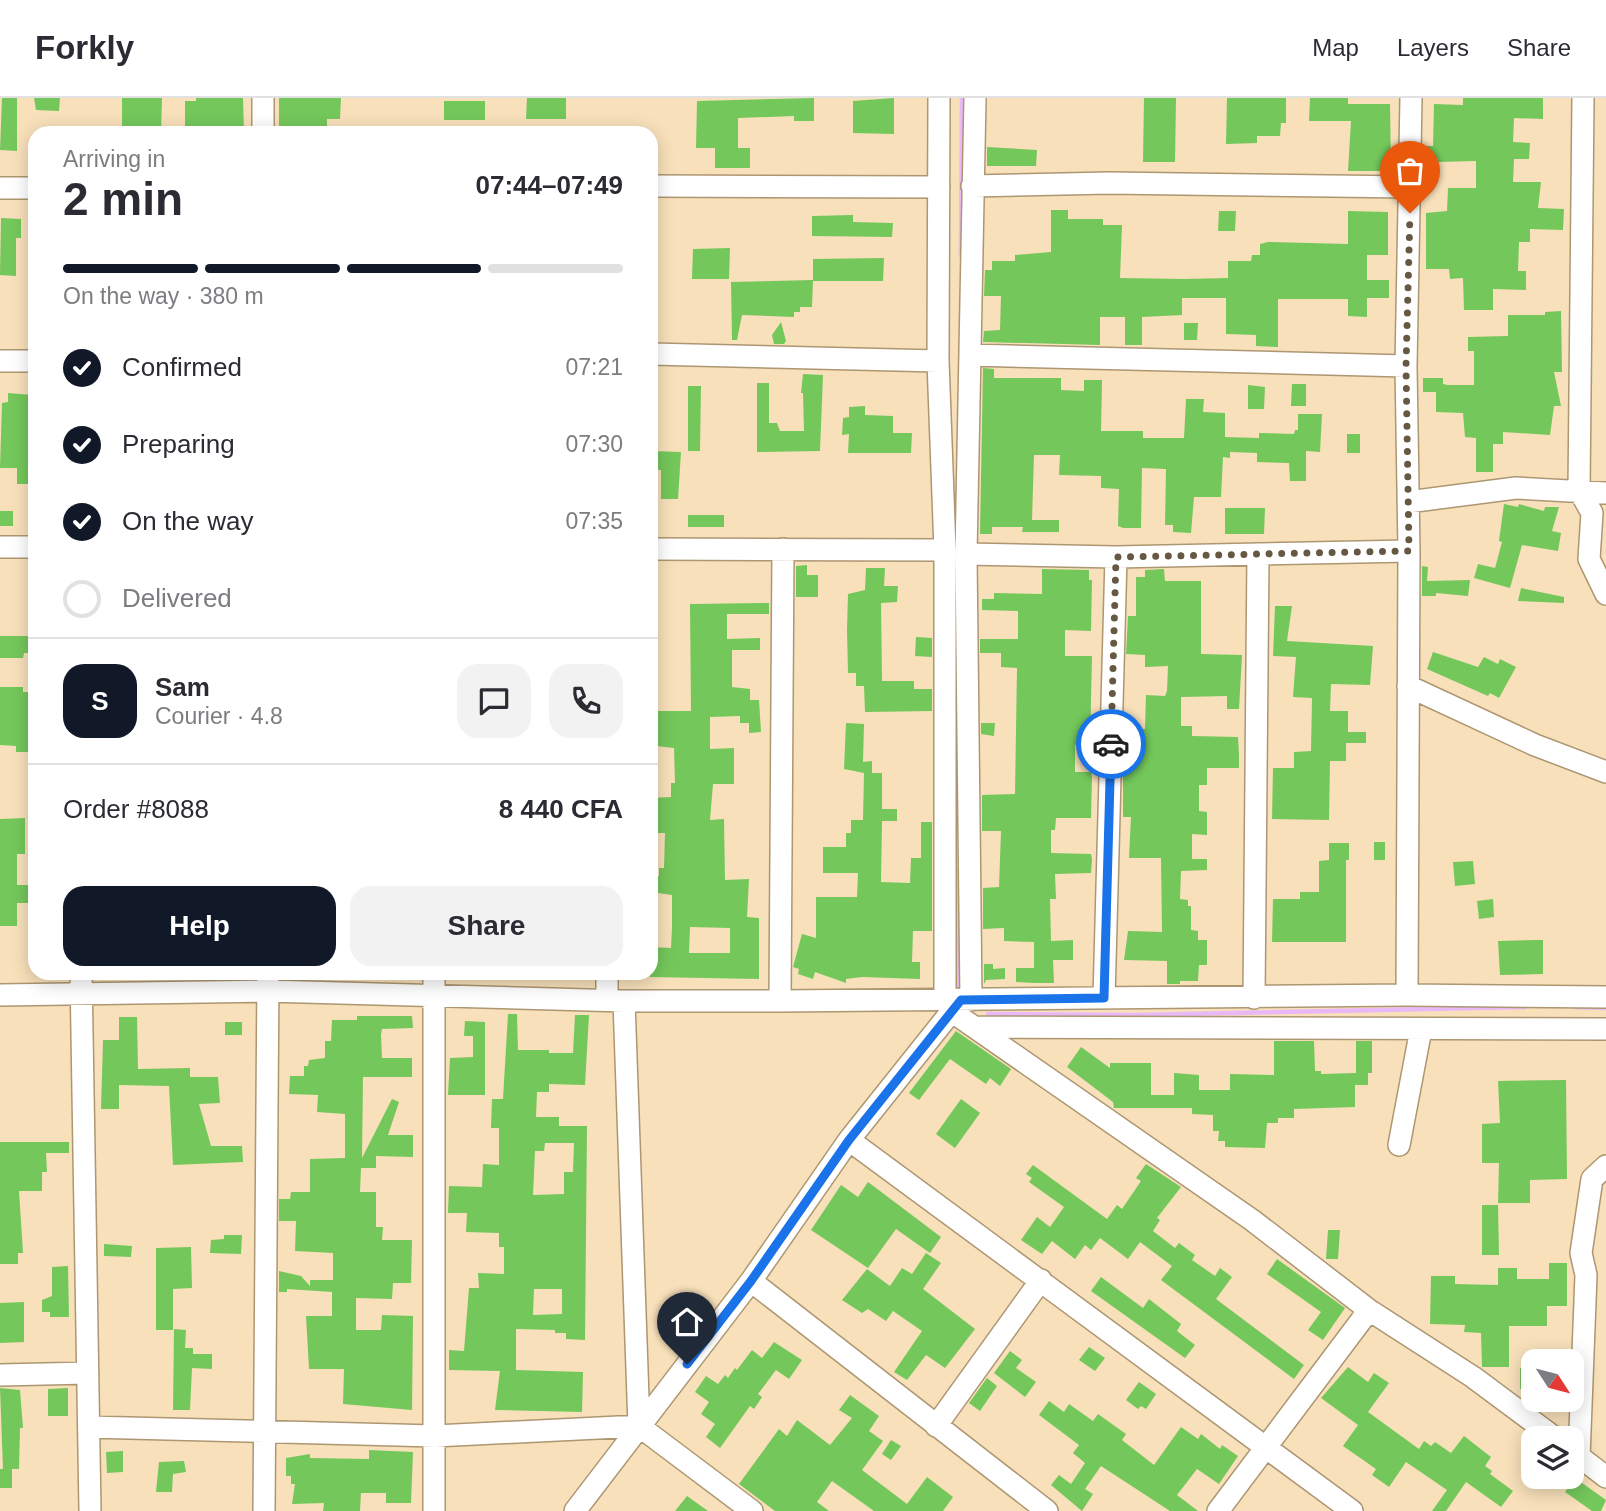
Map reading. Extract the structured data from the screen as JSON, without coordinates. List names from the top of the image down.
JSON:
{
  "north": "bottom right",
  "page": {
    "header": "Forkly",
    "nav": ["Map", "Layers", "Share"],
    "heading": ["2 min", "Arriving in", "07:44–07:49"],
    "panel": [
      "Sam",
      "Courier · 4.8",
      "Order #8088",
      "8 440 CFA"
    ],
    "bar": "On the way · 380 m",
    "list": [
      ["Confirmed", "07:21"],
      ["Preparing", "07:30"],
      ["On the way", "07:35"],
      "Delivered"
    ],
    "round": "S",
    "buttons": ["Help", "Share"]
  }
}
